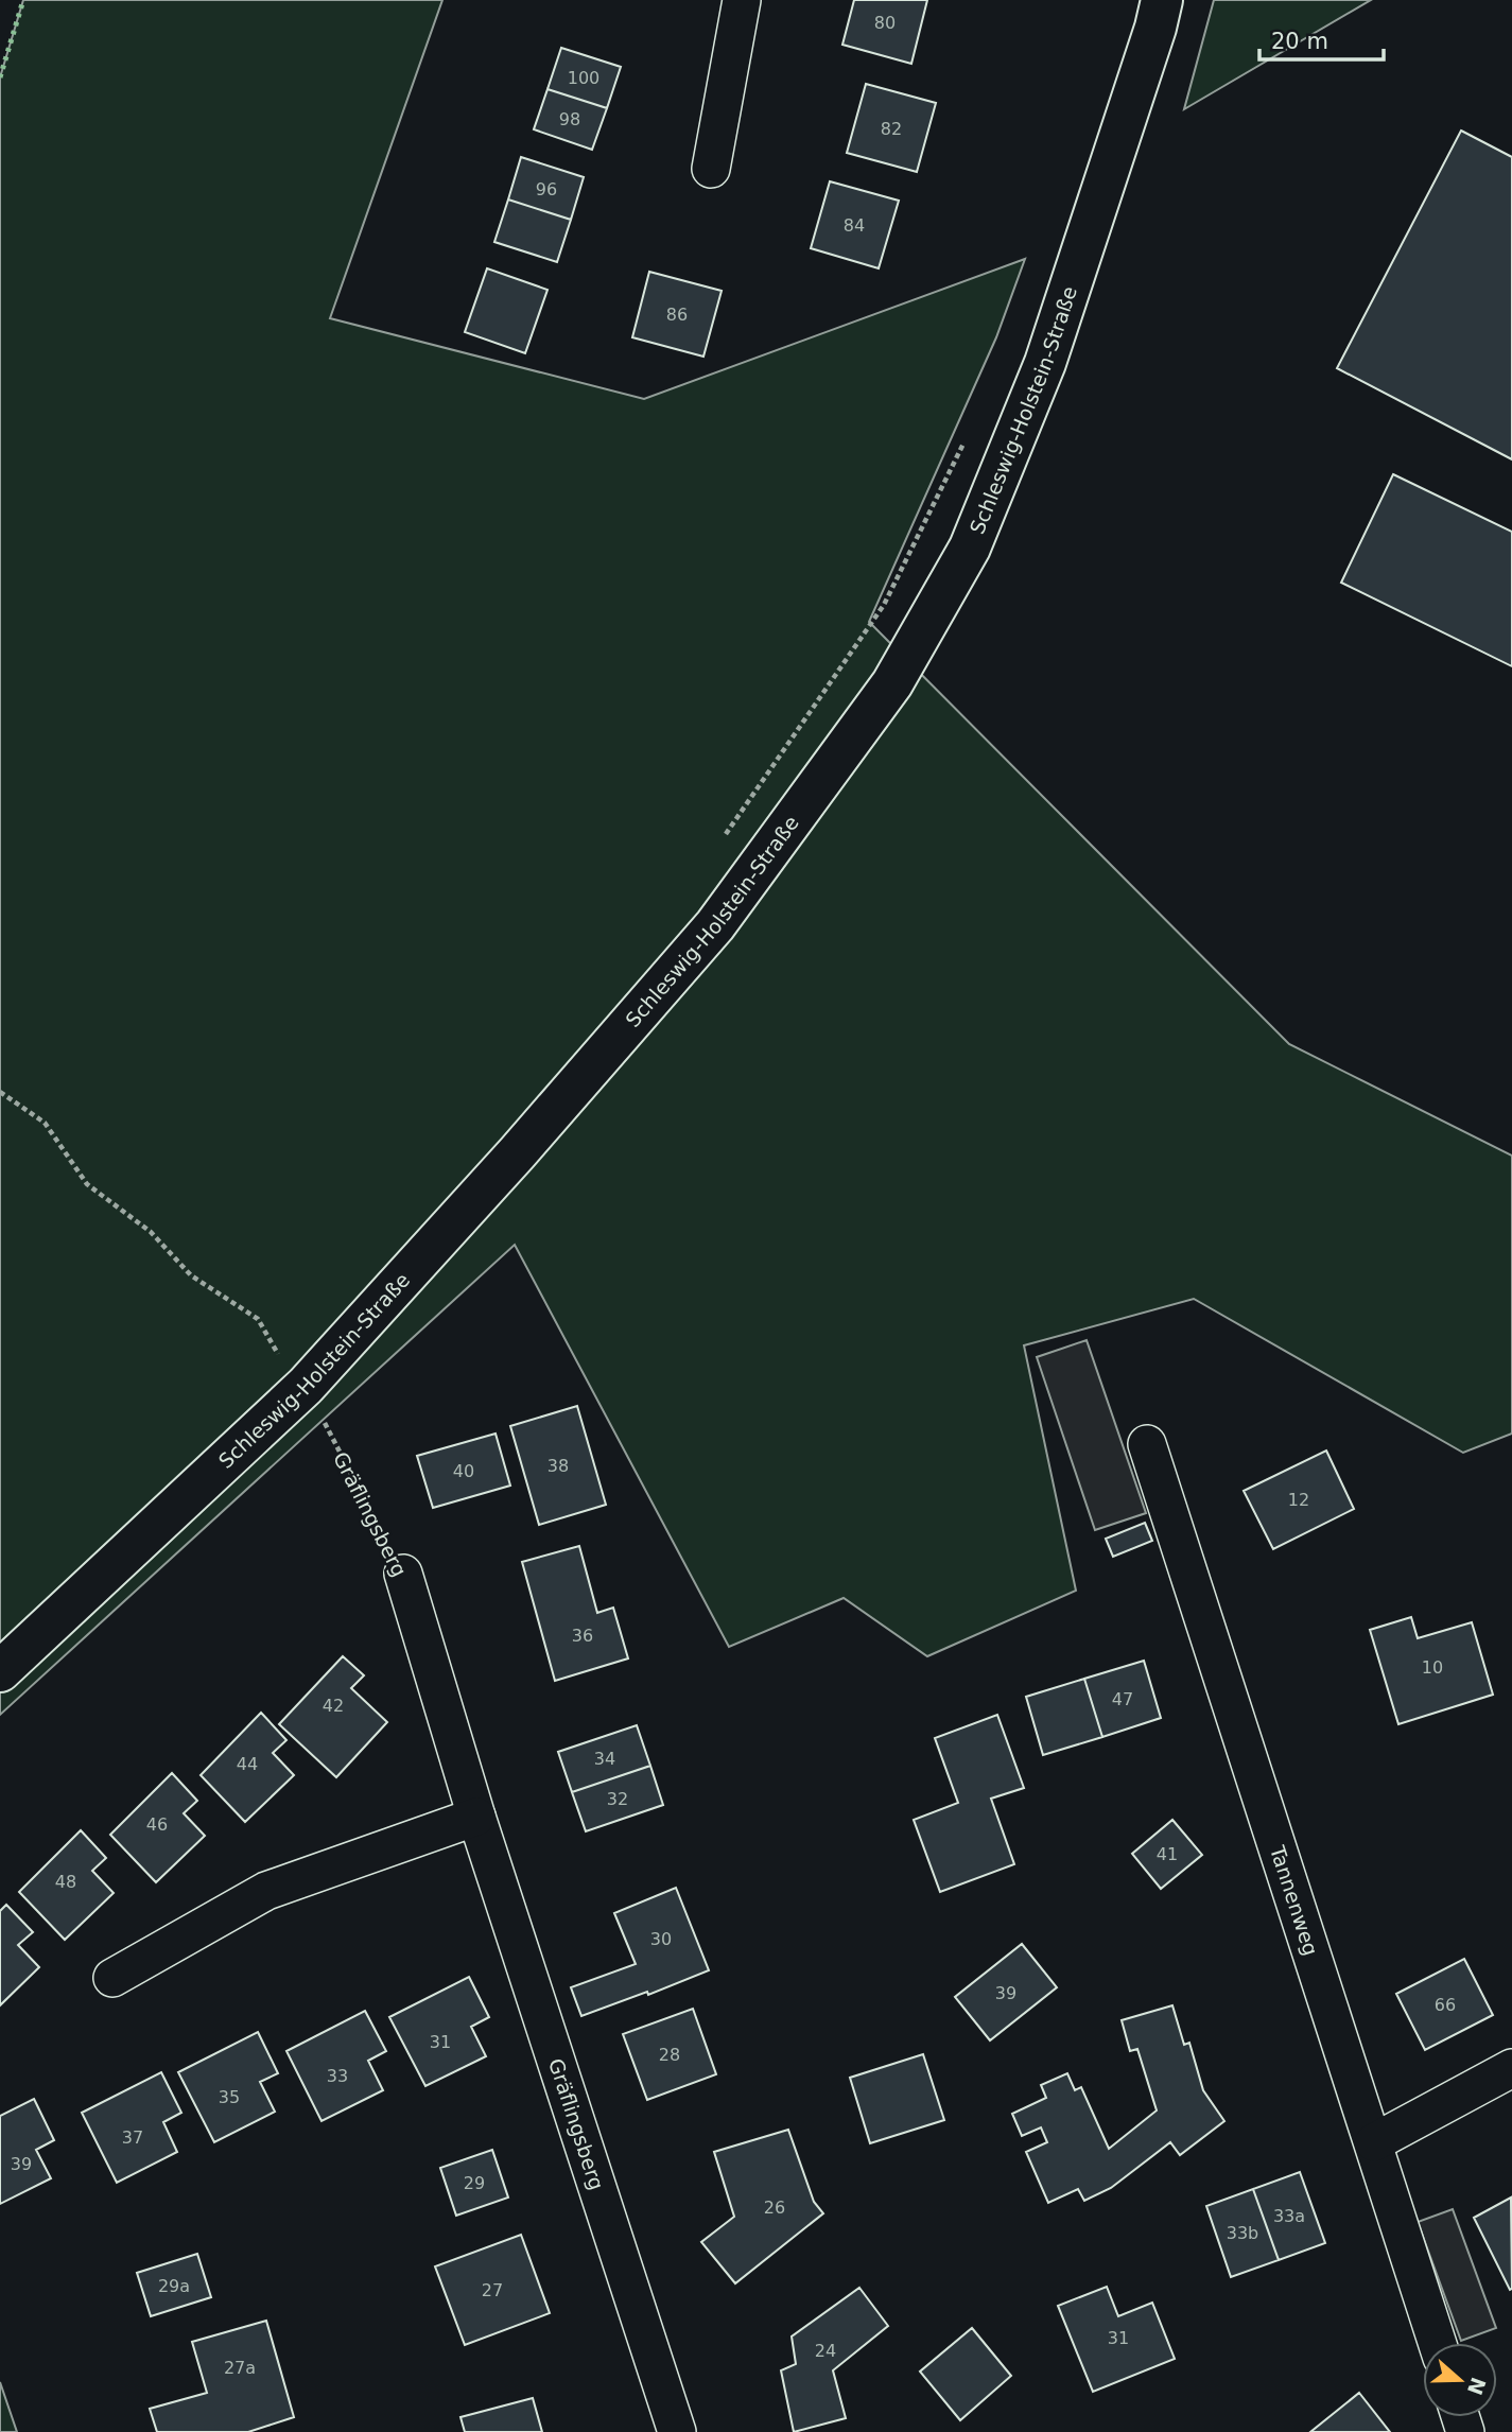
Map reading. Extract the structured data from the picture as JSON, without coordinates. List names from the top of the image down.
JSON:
{
  "streets": {
    "main road": ["Schleswig-Holstein-Straße"],
    "street": ["Gräflingsberg", "Tannenweg"]
  },
  "crossings": [
    ["Schleswig-Holstein-Straße", "Gräflingsberg"]
  ],
  "house_numbers": [
    "80",
    "100",
    "98",
    "82",
    "96",
    "84",
    "86",
    "38",
    "40",
    "12",
    "36",
    "10",
    "47",
    "42",
    "34",
    "44",
    "32",
    "46",
    "41",
    "48",
    "30",
    "39",
    "66",
    "31",
    "28",
    "33",
    "35",
    "37",
    "39",
    "29",
    "26",
    "33a",
    "33b",
    "29a",
    "27",
    "31",
    "24",
    "27a"
  ],
  "scale_bar": "20 m",
  "north": "right"
}
